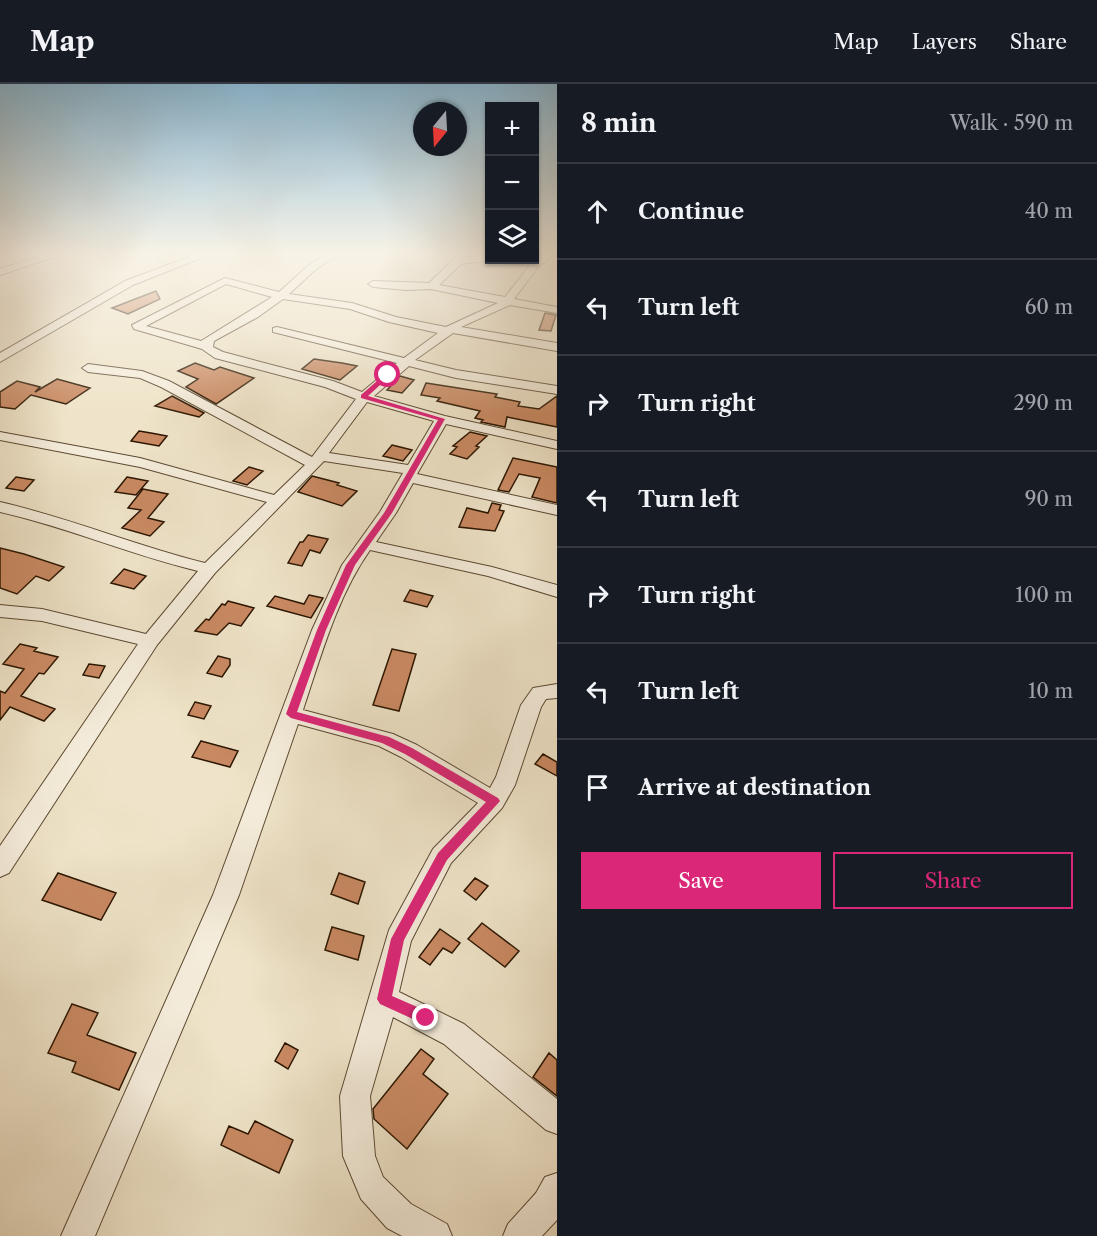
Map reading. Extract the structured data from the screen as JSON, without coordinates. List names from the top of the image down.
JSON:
{
  "north": "bottom",
  "page": {
    "header": "Map",
    "nav": ["Map", "Layers", "Share"],
    "heading": ["8 min", "Walk · 590 m"],
    "map_buttons": ["+", "−"],
    "list": [
      ["Continue", "40 m"],
      ["Turn left", "60 m"],
      ["Turn right", "290 m"],
      ["Turn left", "90 m"],
      ["Turn right", "100 m"],
      ["Turn left", "10 m"],
      "Arrive at destination"
    ],
    "buttons": ["Save", "Share"]
  }
}
